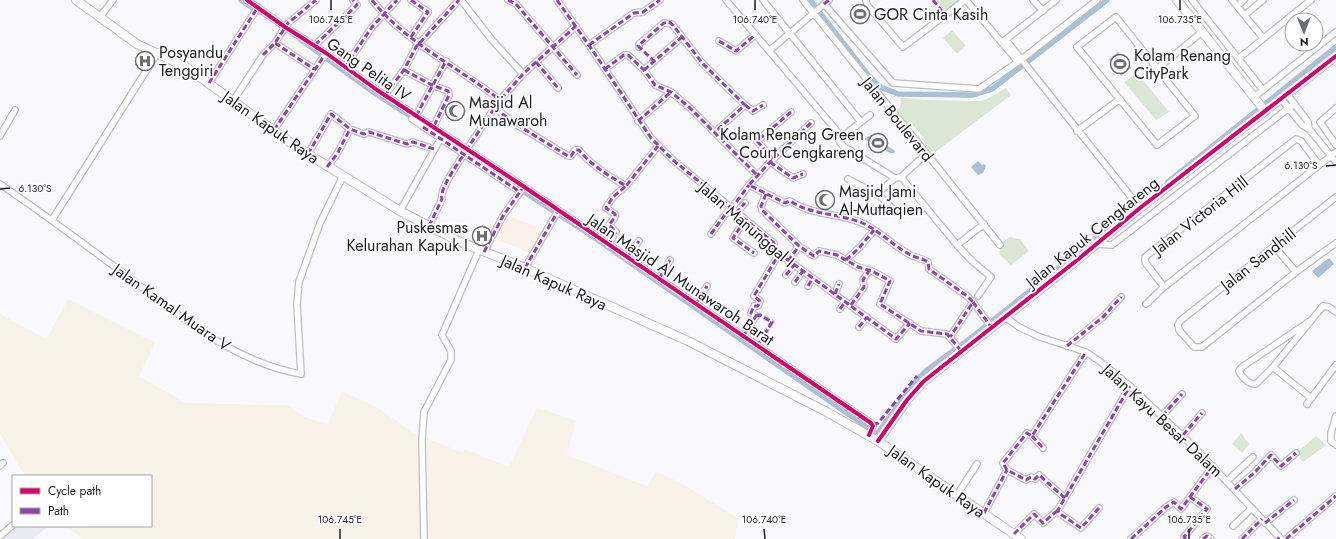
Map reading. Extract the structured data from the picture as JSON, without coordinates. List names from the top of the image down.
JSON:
{
  "streets": {
    "main road": ["Jalan Kapuk Raya", "Jalan Kapuk Cengkareng"],
    "street": [
      "Gang Pelita IV",
      "Jalan Boulevard",
      "Jalan Victoria Hill",
      "Jalan Manunggal I",
      "Jalan Sandhill",
      "Jalan Masjid Al Munawaroh Barat",
      "Jalan Kamal Muara V",
      "Jalan Kayu Besar Dalam"
    ]
  },
  "crossings": [
    ["Gang Pelita IV", "Jalan Masjid Al Munawaroh Barat"],
    ["Jalan Kapuk Raya", "Jalan Kapuk Cengkareng"],
    ["Jalan Kapuk Raya", "Jalan Masjid Al Munawaroh Barat"],
    ["Jalan Kapuk Raya", "Jalan Kamal Muara V"],
    ["Jalan Kapuk Cengkareng", "Jalan Kayu Besar Dalam"]
  ],
  "places": {
    "sports": ["GOR Cinta Kasih", "Kolam Renang CityPark", "Kolam Renang Green Court Cengkareng"],
    "hospital": ["Posyandu Tenggiri", "Puskesmas Kelurahan Kapuk I"],
    "mosque": ["Masjid Al Munawaroh", "Masjid Jami Al-Muttaqien"]
  },
  "legend": ["Cycle path", "Path"],
  "north": "bottom",
  "coordinates": [
    "106.745°E",
    "106.740°E",
    "106.735°E",
    "6.130°S"
  ]
}
